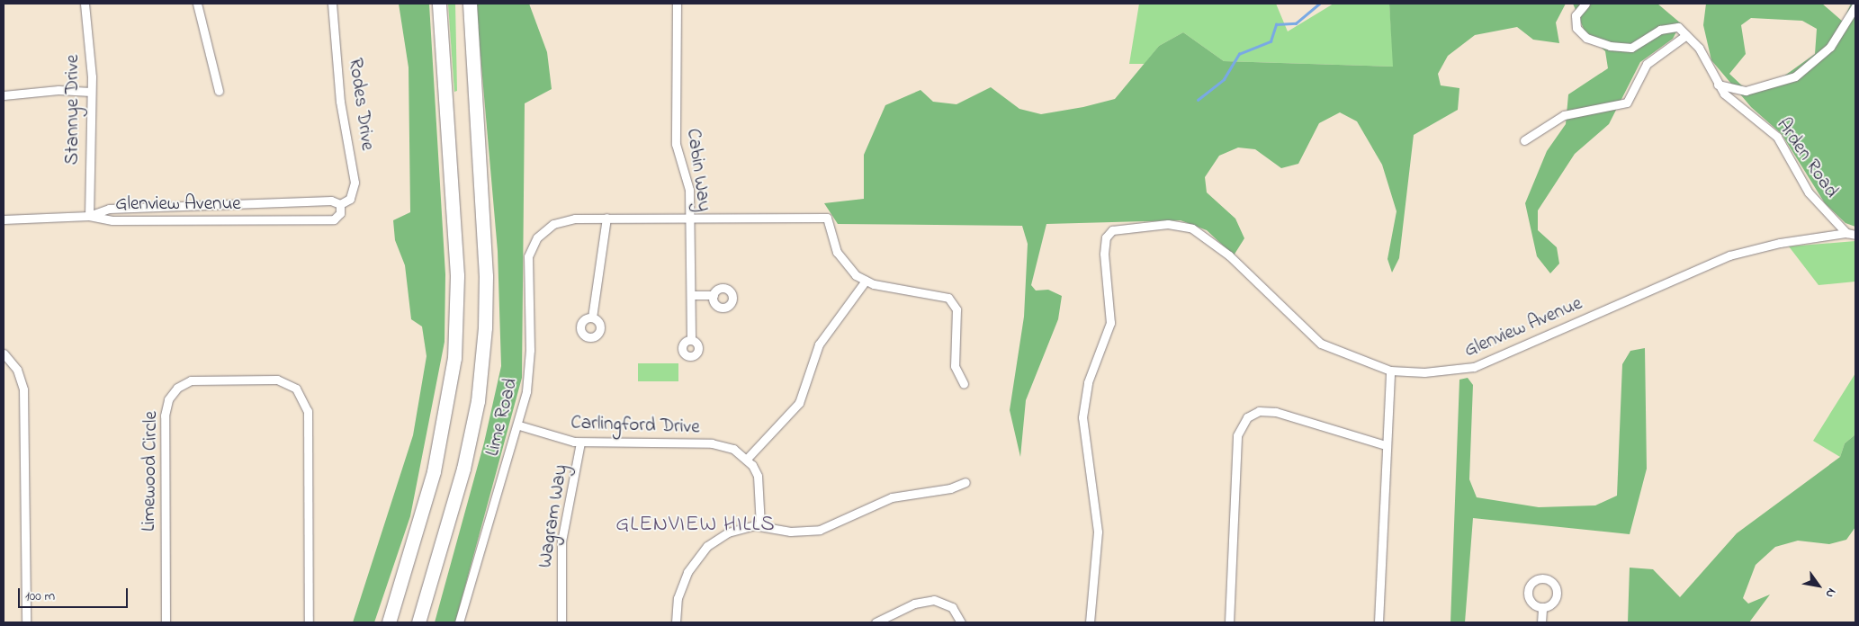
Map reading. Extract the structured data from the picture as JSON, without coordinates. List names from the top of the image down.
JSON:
{
  "streets": {
    "street": [
      "Rodes Drive",
      "Stannye Drive",
      "Arden Road",
      "Cabin Way",
      "Glenview Avenue",
      "Lime Road",
      "Carlingford Drive",
      "Limewood Circle",
      "Wagram Way"
    ]
  },
  "crossings": [
    ["Rodes Drive", "Glenview Avenue"],
    ["Stannye Drive", "Glenview Avenue"],
    ["Arden Road", "Glenview Avenue"],
    ["Lime Road", "Carlingford Drive"],
    ["Carlingford Drive", "Wagram Way"]
  ],
  "districts": ["GLENVIEW HILLS"],
  "scale_bar": "100 m",
  "north": "bottom right"
}
